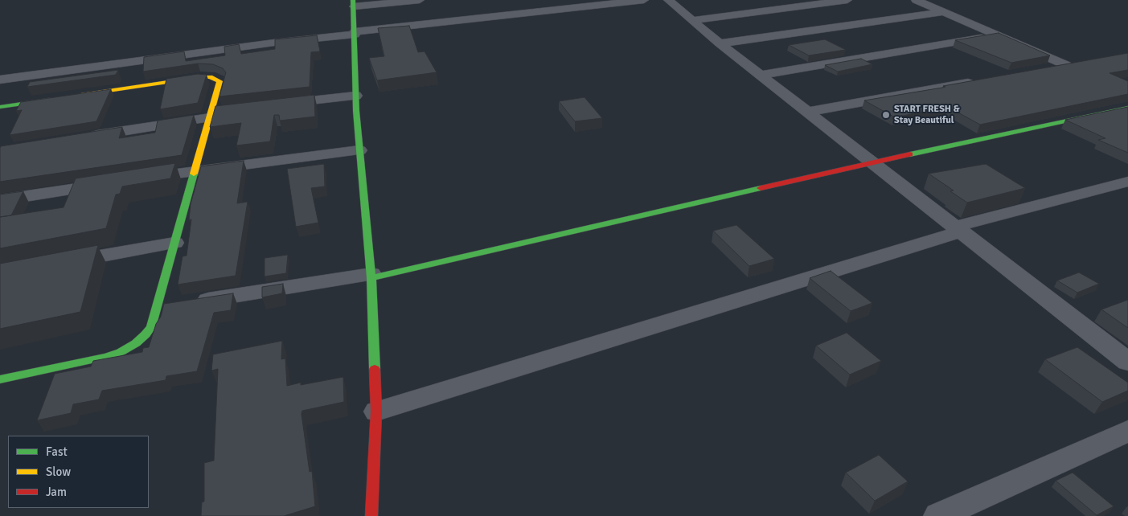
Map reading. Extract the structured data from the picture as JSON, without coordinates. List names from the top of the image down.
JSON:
{
  "places": ["START FRESH & Stay Beautiful"],
  "legend": ["Fast", "Slow", "Jam"]
}
